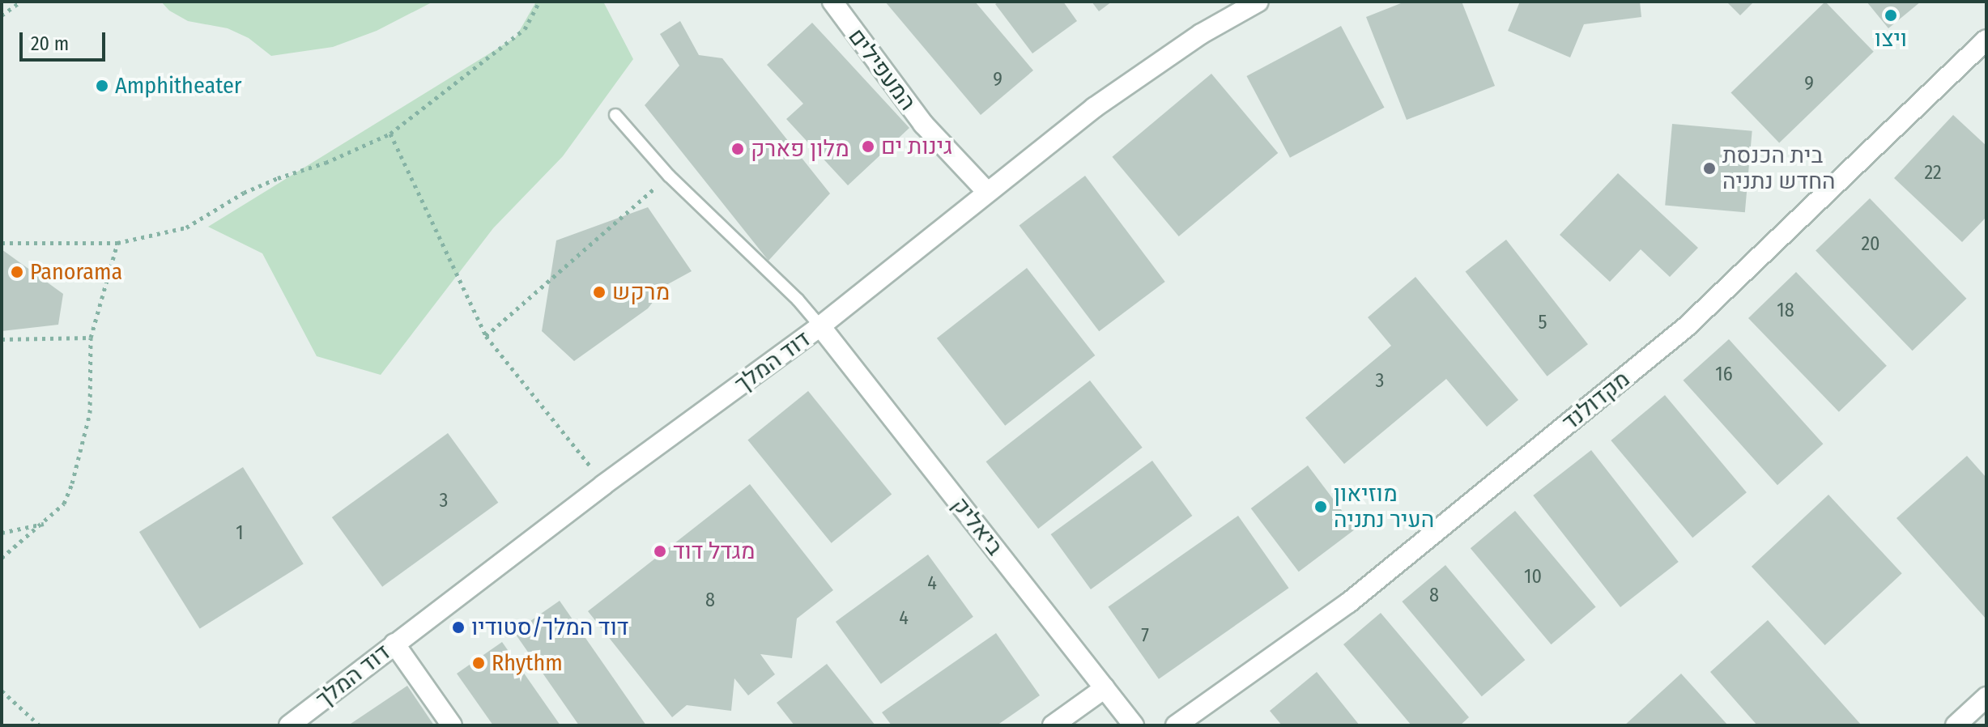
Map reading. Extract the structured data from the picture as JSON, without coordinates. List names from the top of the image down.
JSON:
{
  "streets": {
    "street": [
      "המעפילים",
      "דוד המלך",
      "מקדולנד",
      "ביאליק"
    ]
  },
  "crossings": [
    ["המעפילים", "דוד המלך"],
    ["דוד המלך", "ביאליק"]
  ],
  "places": [
    "ויצו",
    "Amphitheater",
    "גינות ים",
    "מלון פארק",
    "בית הכנסת החדש נתניה",
    "Panorama",
    "מרקש",
    "מוזיאון העיר נתניה",
    "מגדל דוד",
    "דוד המלך/סטודיו",
    "Rhythm"
  ],
  "house_numbers": [
    "9",
    "9",
    "22",
    "20",
    "18",
    "5",
    "16",
    "3",
    "3",
    "1",
    "10",
    "4",
    "8",
    "8",
    "4",
    "7"
  ],
  "scale_bar": "20 m"
}
